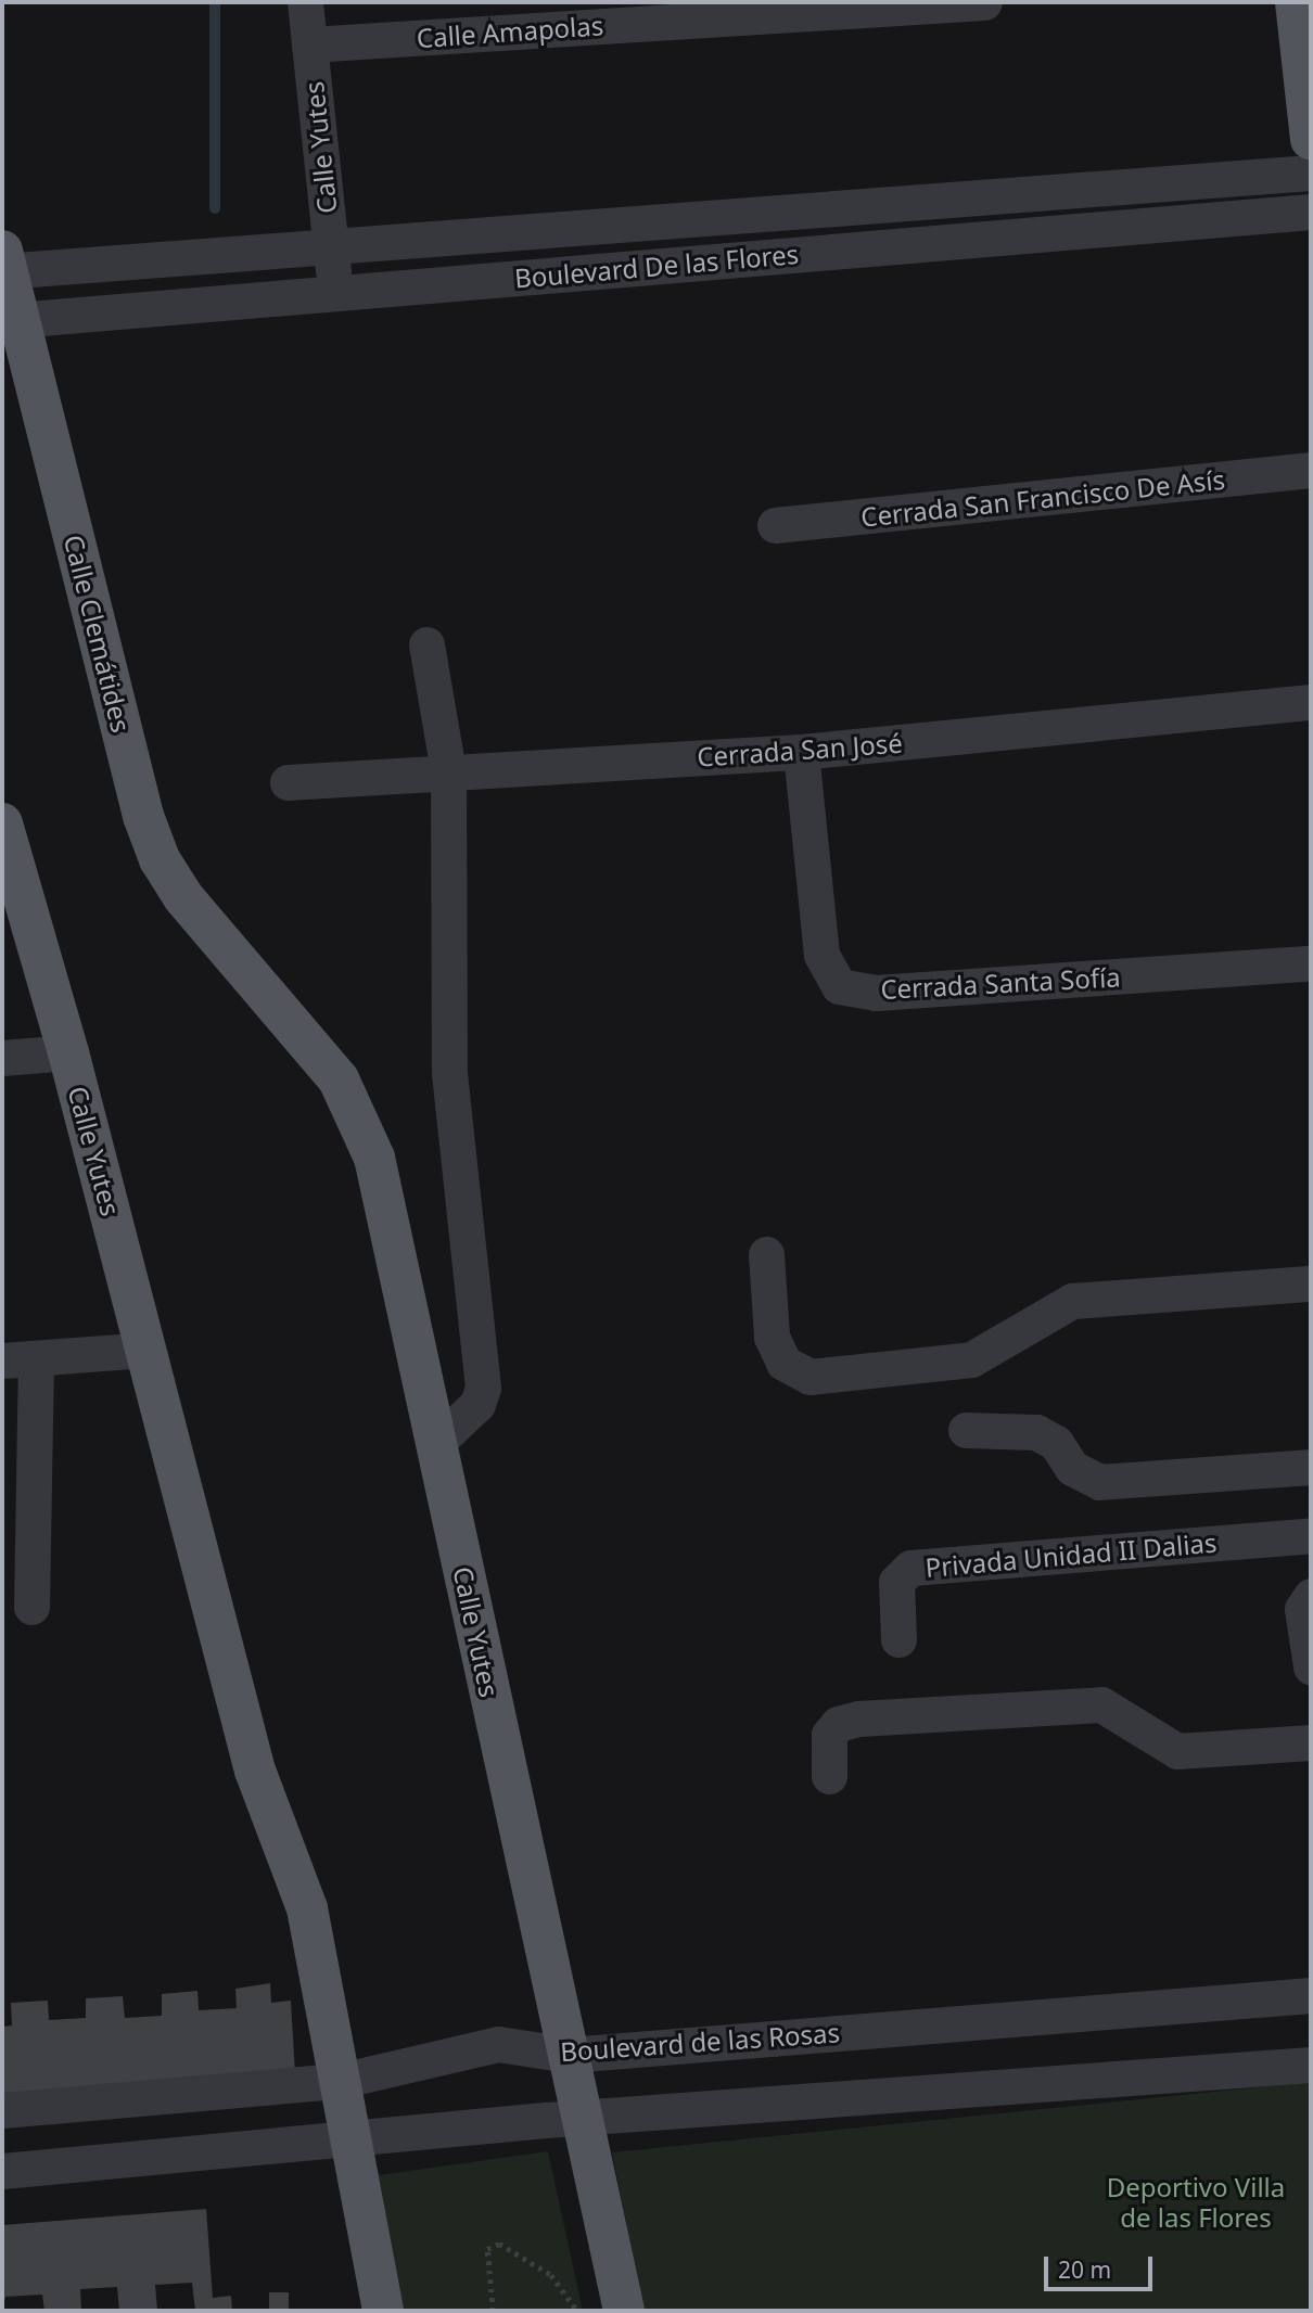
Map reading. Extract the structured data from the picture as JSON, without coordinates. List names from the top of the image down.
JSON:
{
  "streets": {
    "main road": ["Calle Yutes", "Calle Clemátides"],
    "street": [
      "Calle Amapolas",
      "Boulevard De las Flores",
      "Cerrada San Francisco De Asís",
      "Cerrada San José",
      "Cerrada Santa Sofía",
      "Privada Unidad II Dalias",
      "Boulevard de las Rosas"
    ]
  },
  "crossings": [
    ["Calle Amapolas", "Calle Yutes"],
    ["Calle Yutes", "Boulevard De las Flores"],
    ["Calle Yutes", "Calle Clemátides"],
    ["Calle Yutes", "Boulevard de las Rosas"],
    ["Boulevard De las Flores", "Calle Clemátides"],
    ["Cerrada San José", "Cerrada Santa Sofía"]
  ],
  "parks": ["Deportivo Villa de las Flores"],
  "scale_bar": "20 m"
}
